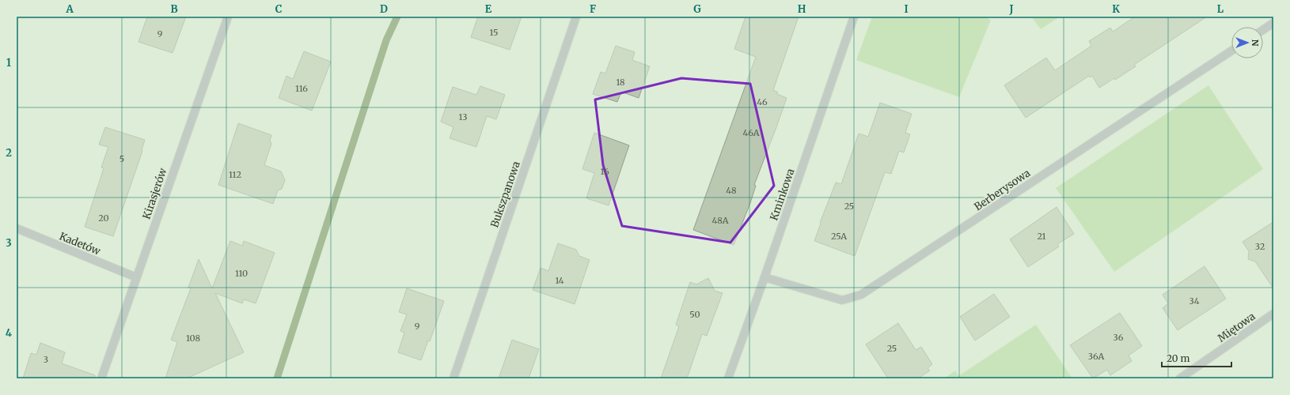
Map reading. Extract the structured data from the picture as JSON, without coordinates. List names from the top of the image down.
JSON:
{
  "streets": {
    "street": [
      "Berberysowa",
      "Kirasjerów",
      "Bukszpanowa",
      "Kminkowa",
      "Kadetów",
      "Miętowa"
    ]
  },
  "crossings": [
    ["Berberysowa", "Kminkowa"],
    ["Kirasjerów", "Kadetów"]
  ],
  "house_numbers": [
    "15",
    "9",
    "18",
    "116",
    "46",
    "13",
    "46A",
    "5",
    "16",
    "112",
    "48",
    "25",
    "20",
    "48A",
    "25A",
    "21",
    "32",
    "110",
    "14",
    "34",
    "50",
    "9",
    "36",
    "108",
    "25",
    "36A",
    "3"
  ],
  "scale_bar": "20 m",
  "north": "right",
  "grid": {
    "columns": [
      "A",
      "B",
      "C",
      "D",
      "E",
      "F",
      "G",
      "H",
      "I",
      "J",
      "K",
      "L"
    ],
    "rows": [
      "1",
      "2",
      "3",
      "4"
    ]
  }
}
